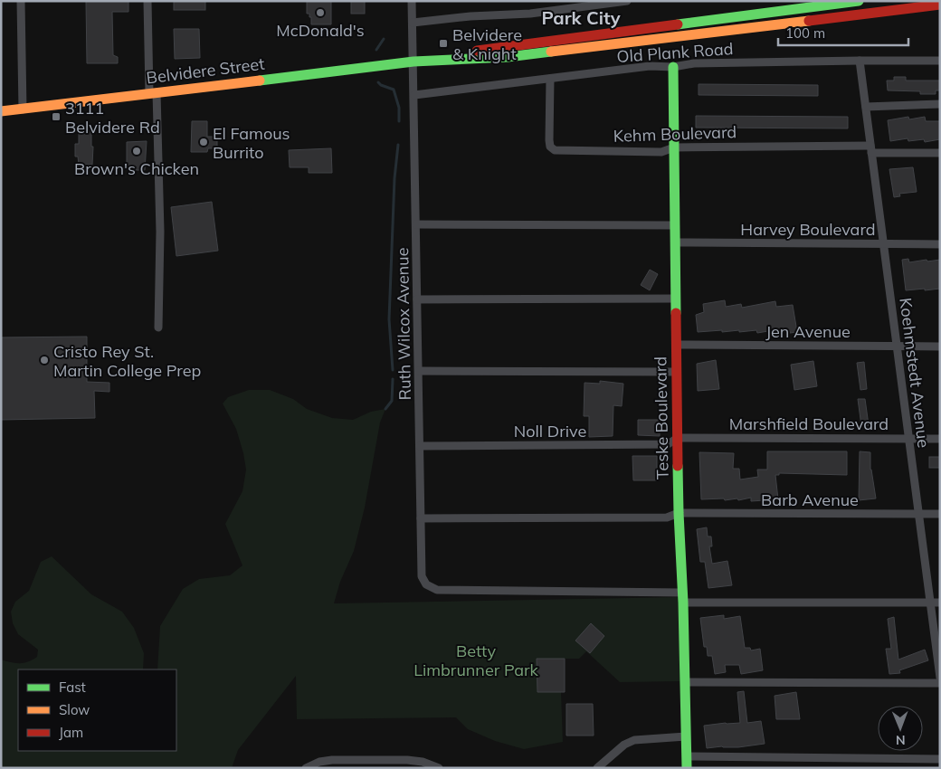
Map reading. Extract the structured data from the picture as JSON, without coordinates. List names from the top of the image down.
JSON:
{
  "streets": {
    "main road": ["Belvidere Street", "Teske Boulevard"],
    "street": [
      "Old Plank Road",
      "Kehm Boulevard",
      "Harvey Boulevard",
      "Ruth Wilcox Avenue",
      "Jen Avenue",
      "Koehmstedt Avenue",
      "Marshfield Boulevard",
      "Noll Drive",
      "Barb Avenue"
    ]
  },
  "crossings": [
    ["Old Plank Road", "Kehm Boulevard"],
    ["Old Plank Road", "Ruth Wilcox Avenue"],
    ["Old Plank Road", "Koehmstedt Avenue"],
    ["Old Plank Road", "Teske Boulevard"],
    ["Belvidere Street", "Ruth Wilcox Avenue"],
    ["Kehm Boulevard", "Koehmstedt Avenue"],
    ["Kehm Boulevard", "Teske Boulevard"],
    ["Harvey Boulevard", "Koehmstedt Avenue"],
    ["Harvey Boulevard", "Teske Boulevard"],
    ["Ruth Wilcox Avenue", "Teske Boulevard"],
    ["Ruth Wilcox Avenue", "Noll Drive"],
    ["Ruth Wilcox Avenue", "Barb Avenue"],
    ["Jen Avenue", "Koehmstedt Avenue"],
    ["Jen Avenue", "Teske Boulevard"],
    ["Koehmstedt Avenue", "Marshfield Boulevard"],
    ["Koehmstedt Avenue", "Barb Avenue"],
    ["Teske Boulevard", "Marshfield Boulevard"],
    ["Teske Boulevard", "Noll Drive"],
    ["Teske Boulevard", "Barb Avenue"],
    ["Marshfield Boulevard", "Noll Drive"]
  ],
  "districts": ["Park City"],
  "parks": ["Betty Limbrunner Park"],
  "places": {
    "other": [
      "McDonald's",
      "El Famous Burrito",
      "Brown's Chicken",
      "Cristo Rey St. Martin College Prep"
    ],
    "transit": ["Belvidere & Knight", "3111 Belvidere Rd"]
  },
  "legend": ["Fast", "Slow", "Jam"],
  "scale_bar": "100 m",
  "north": "bottom"
}
